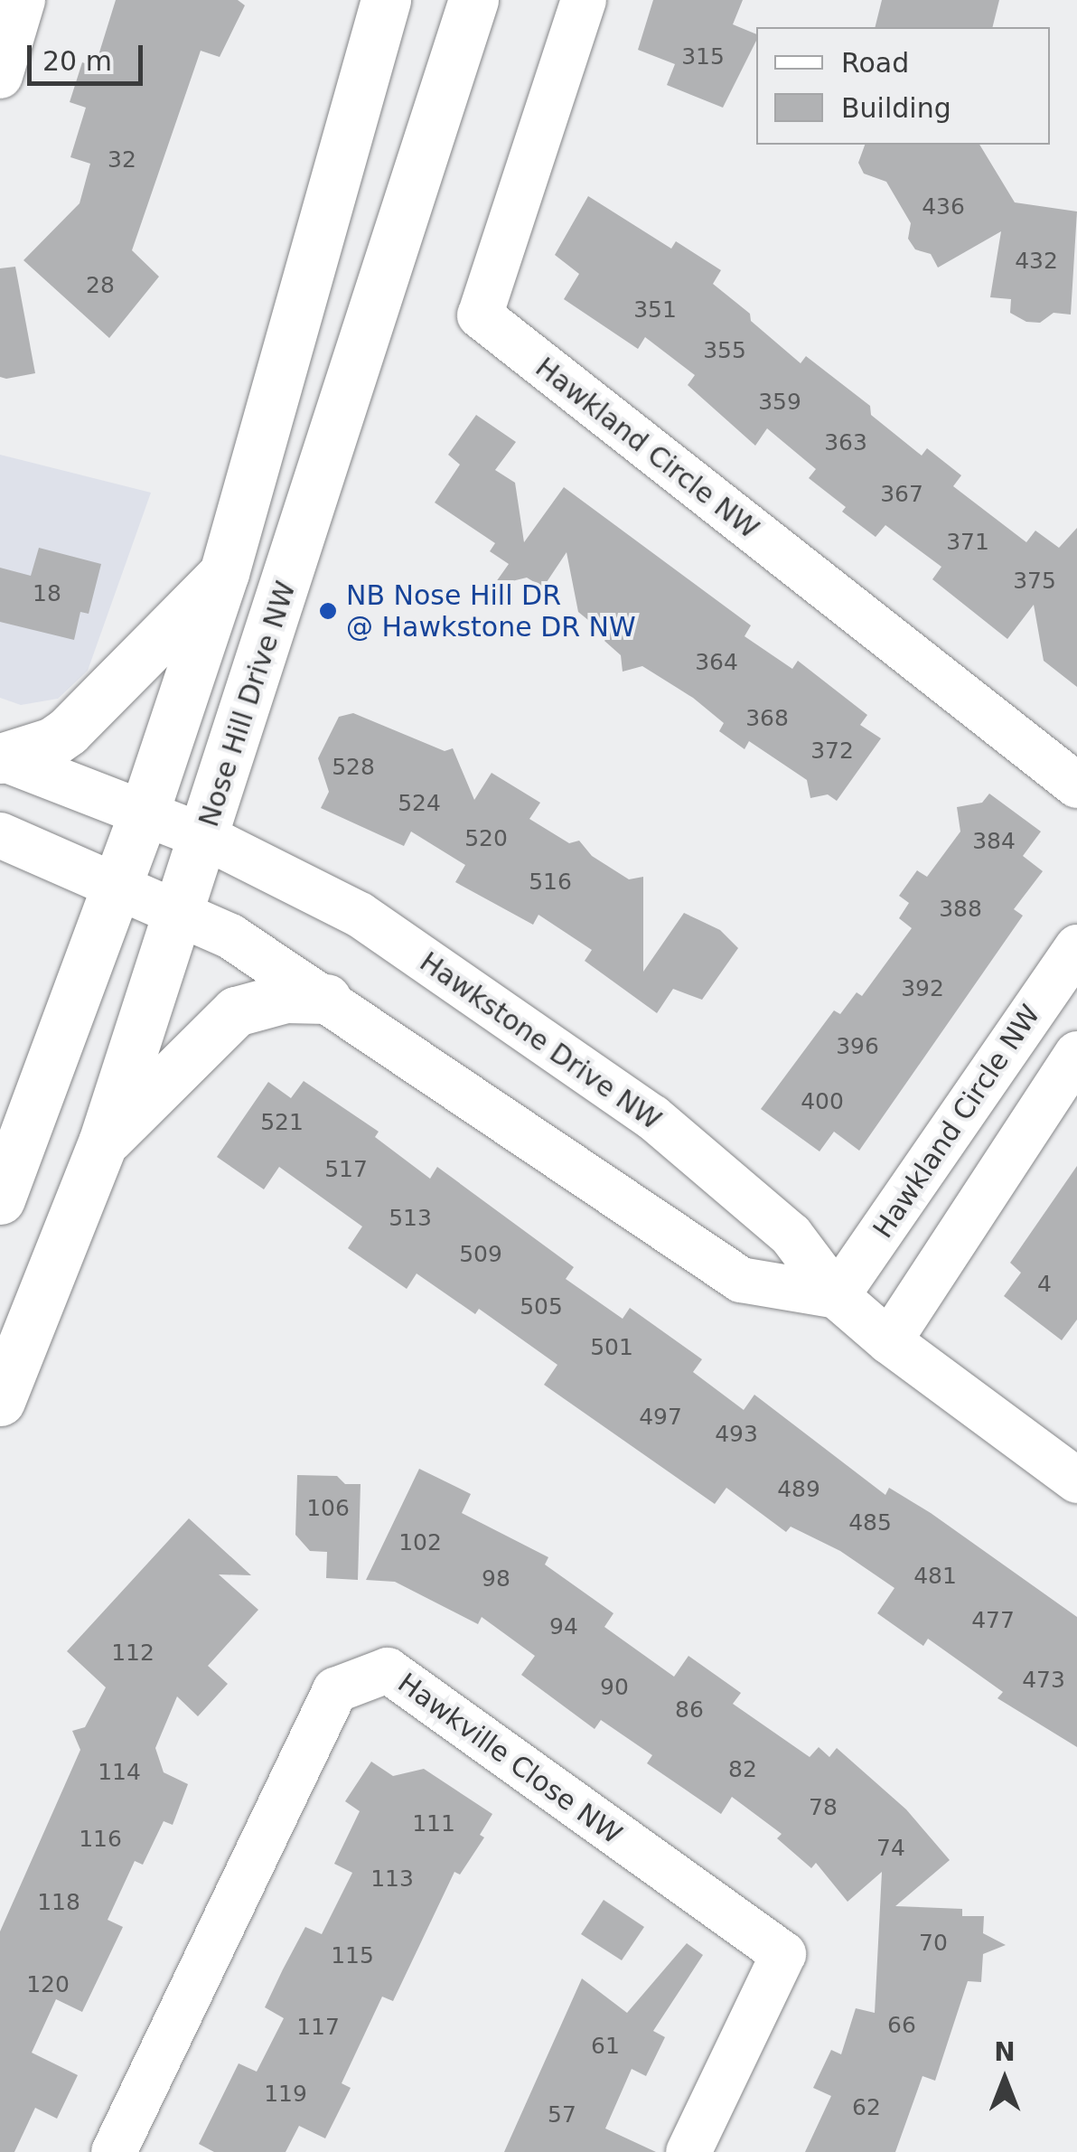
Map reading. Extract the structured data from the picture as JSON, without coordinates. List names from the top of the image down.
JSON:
{
  "streets": {
    "main road": ["Nose Hill Drive NW"],
    "street": ["Hawkland Circle NW", "Hawkstone Drive NW", "Hawkville Close NW"]
  },
  "crossings": [
    ["Hawkland Circle NW", "Hawkstone Drive NW"],
    ["Nose Hill Drive NW", "Hawkstone Drive NW"]
  ],
  "places": ["NB Nose Hill DR @ Hawkstone DR NW"],
  "house_numbers": [
    "315",
    "32",
    "436",
    "432",
    "28",
    "351",
    "355",
    "359",
    "363",
    "367",
    "371",
    "375",
    "18",
    "364",
    "368",
    "372",
    "528",
    "524",
    "520",
    "384",
    "516",
    "388",
    "392",
    "396",
    "400",
    "521",
    "517",
    "513",
    "509",
    "4",
    "505",
    "501",
    "497",
    "493",
    "489",
    "106",
    "485",
    "102",
    "481",
    "98",
    "477",
    "94",
    "112",
    "473",
    "90",
    "86",
    "82",
    "114",
    "78",
    "111",
    "116",
    "74",
    "113",
    "118",
    "70",
    "115",
    "120",
    "66",
    "117",
    "61",
    "119",
    "62",
    "57"
  ],
  "legend": ["Road", "Building"],
  "scale_bar": "20 m",
  "north": "top"
}
